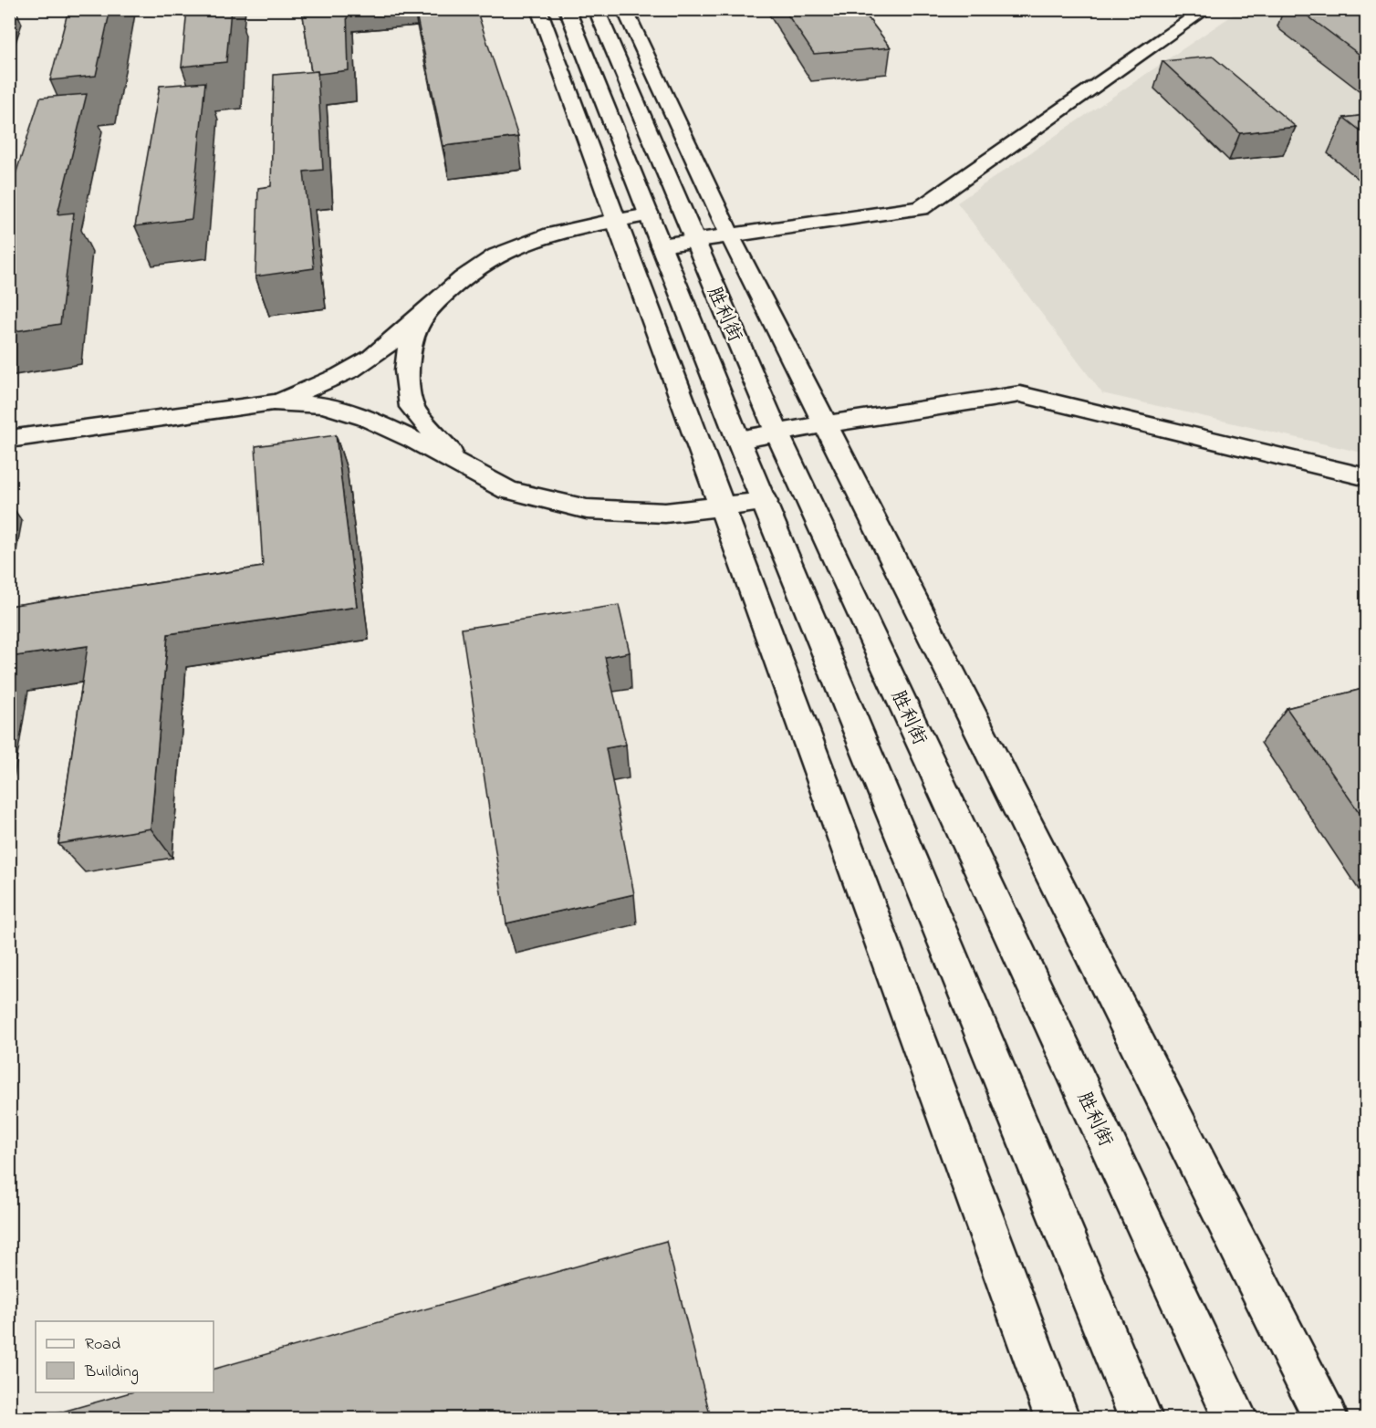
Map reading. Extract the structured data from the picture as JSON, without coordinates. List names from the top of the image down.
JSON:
{
  "streets": {
    "street": ["胜利街"]
  },
  "legend": ["Road", "Building"]
}
